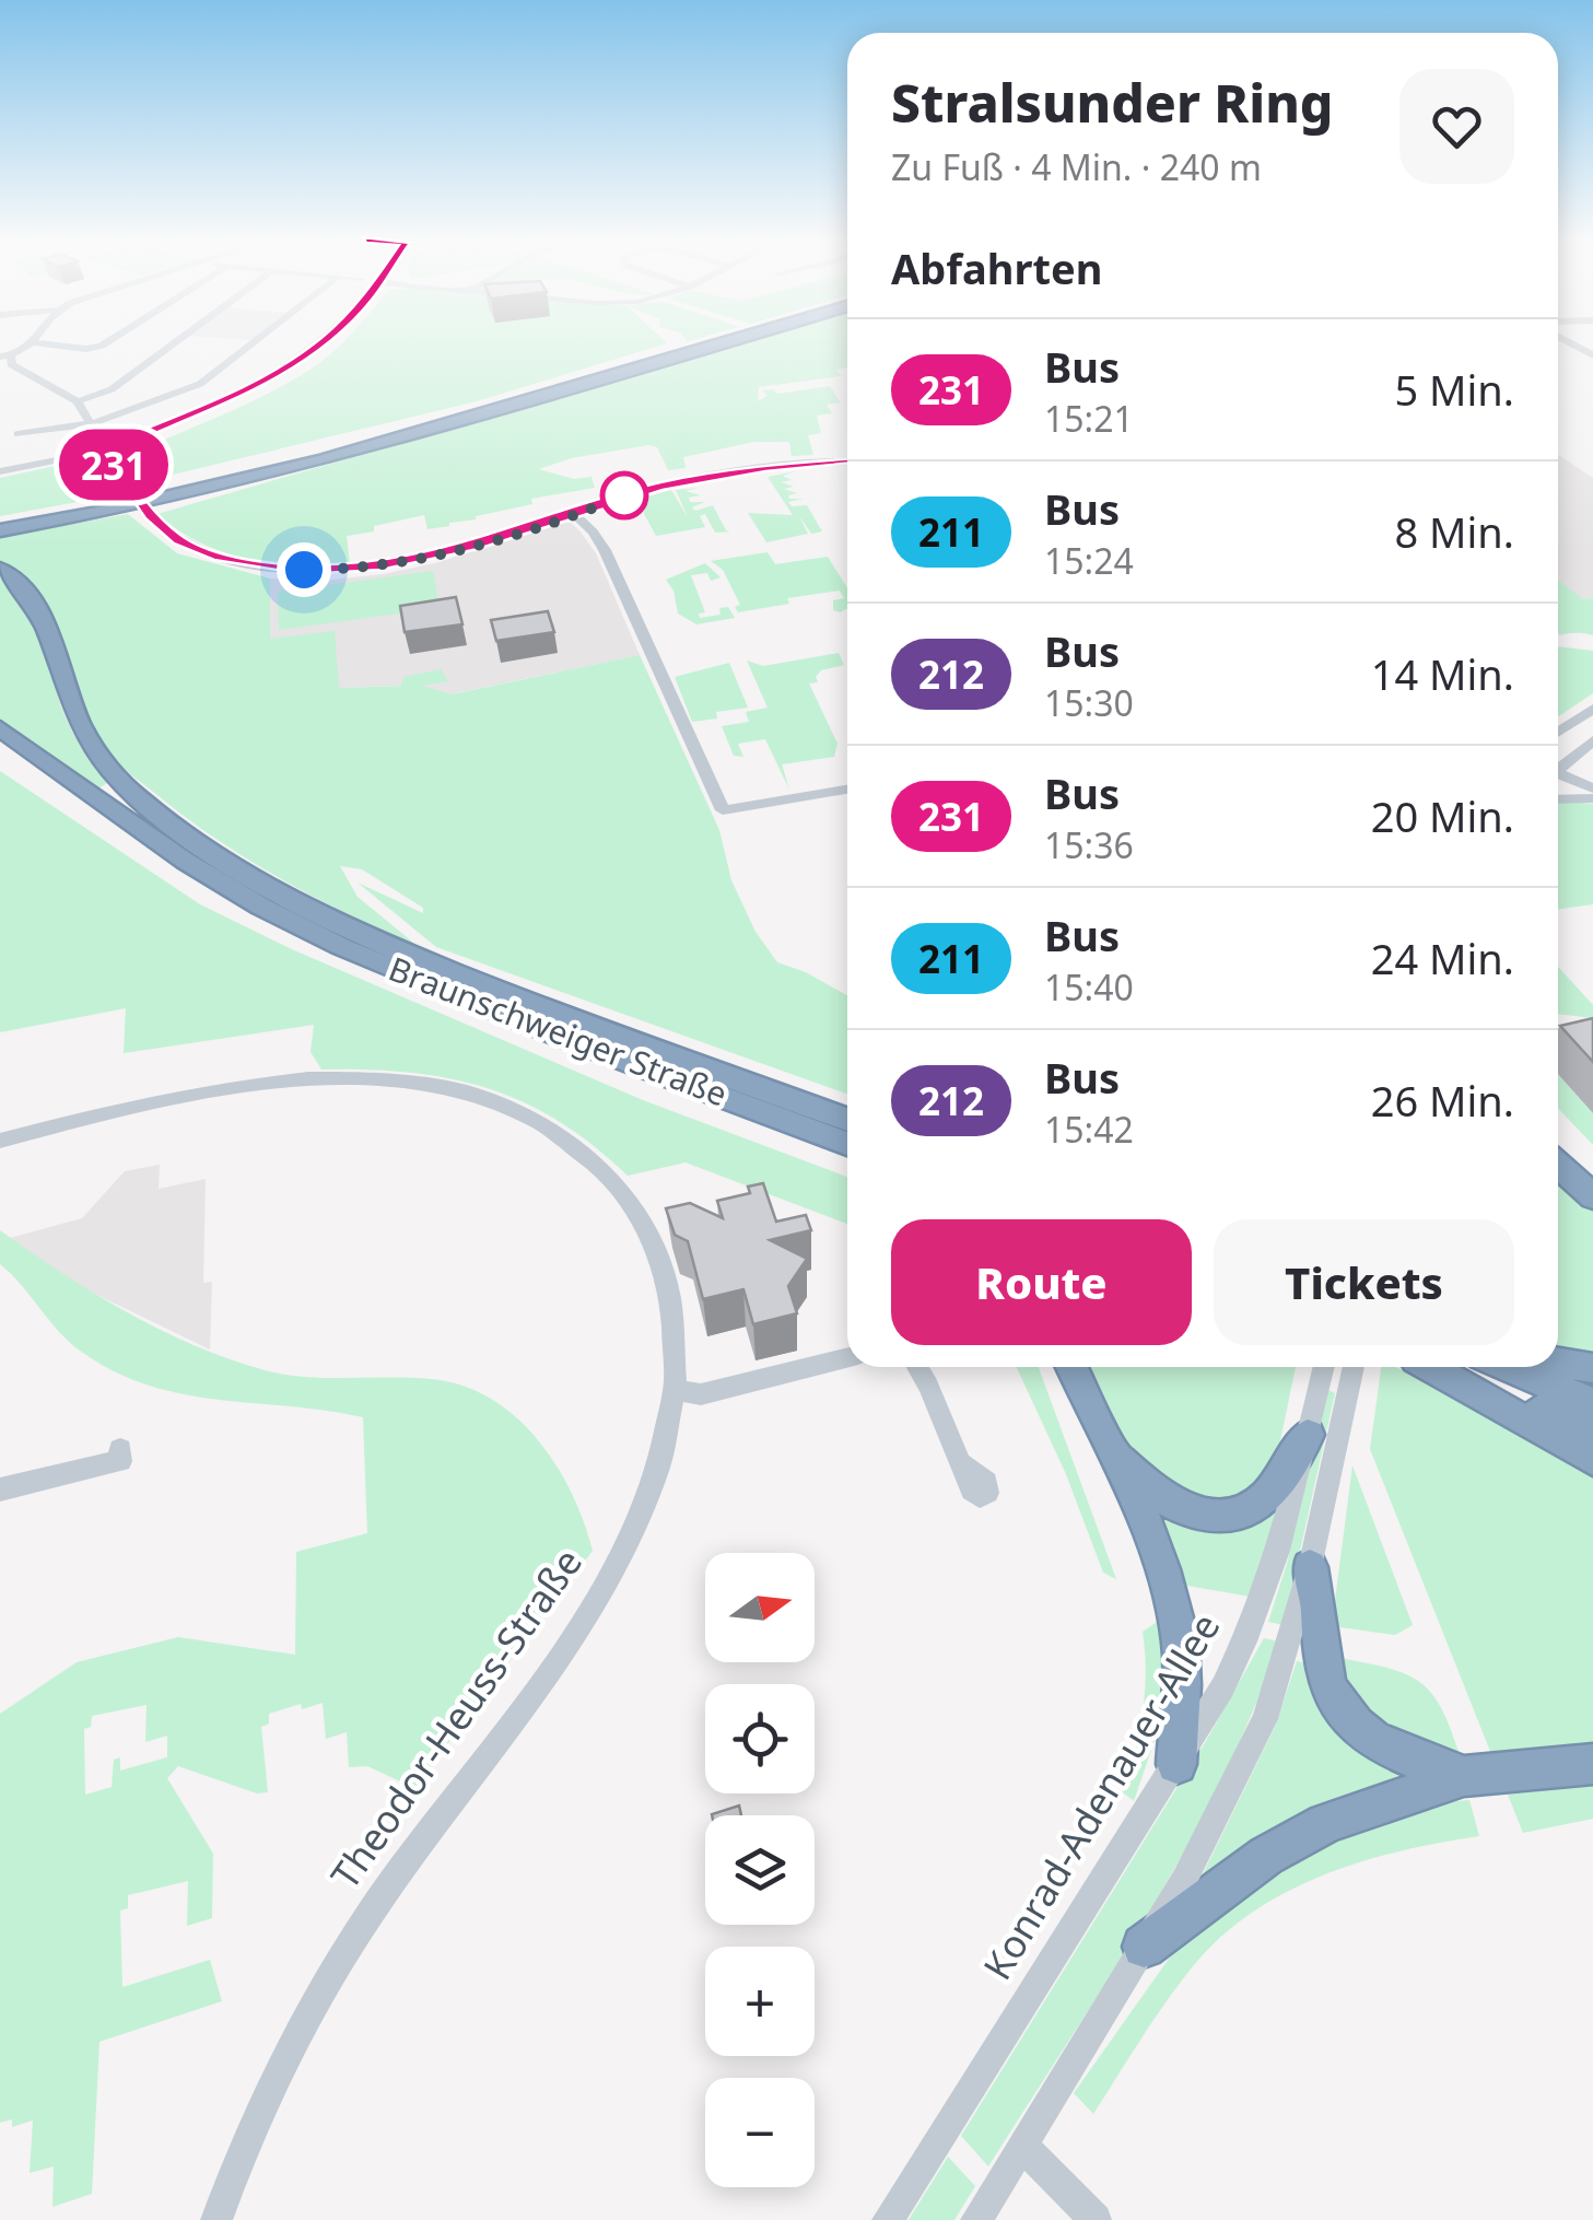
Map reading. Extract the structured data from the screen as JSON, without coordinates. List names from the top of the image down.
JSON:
{
  "streets": {
    "highway": ["Braunschweiger Straße"],
    "street": ["Theodor-Heuss-Straße", "Konrad-Adenauer-Allee"]
  },
  "lines": ["bus line 231"],
  "north": "right",
  "page": {
    "on_map": "231",
    "heading": [
      ["Stralsunder Ring", "Zu Fuß · 4 Min. · 240 m"],
      "Abfahrten"
    ],
    "list": [
      {
        "mark": "231",
        "name": "Bus",
        "note": "15:21",
        "value": "5 Min."
      },
      {
        "mark": "211",
        "name": "Bus",
        "note": "15:24",
        "value": "8 Min."
      },
      {
        "mark": "212",
        "name": "Bus",
        "note": "15:30",
        "value": "14 Min."
      },
      {
        "mark": "231",
        "name": "Bus",
        "note": "15:36",
        "value": "20 Min."
      },
      {
        "mark": "211",
        "name": "Bus",
        "note": "15:40",
        "value": "24 Min."
      },
      {
        "mark": "212",
        "name": "Bus",
        "note": "15:42",
        "value": "26 Min."
      }
    ],
    "buttons": ["Route", "Tickets"],
    "map_buttons": ["+", "−"]
  }
}
